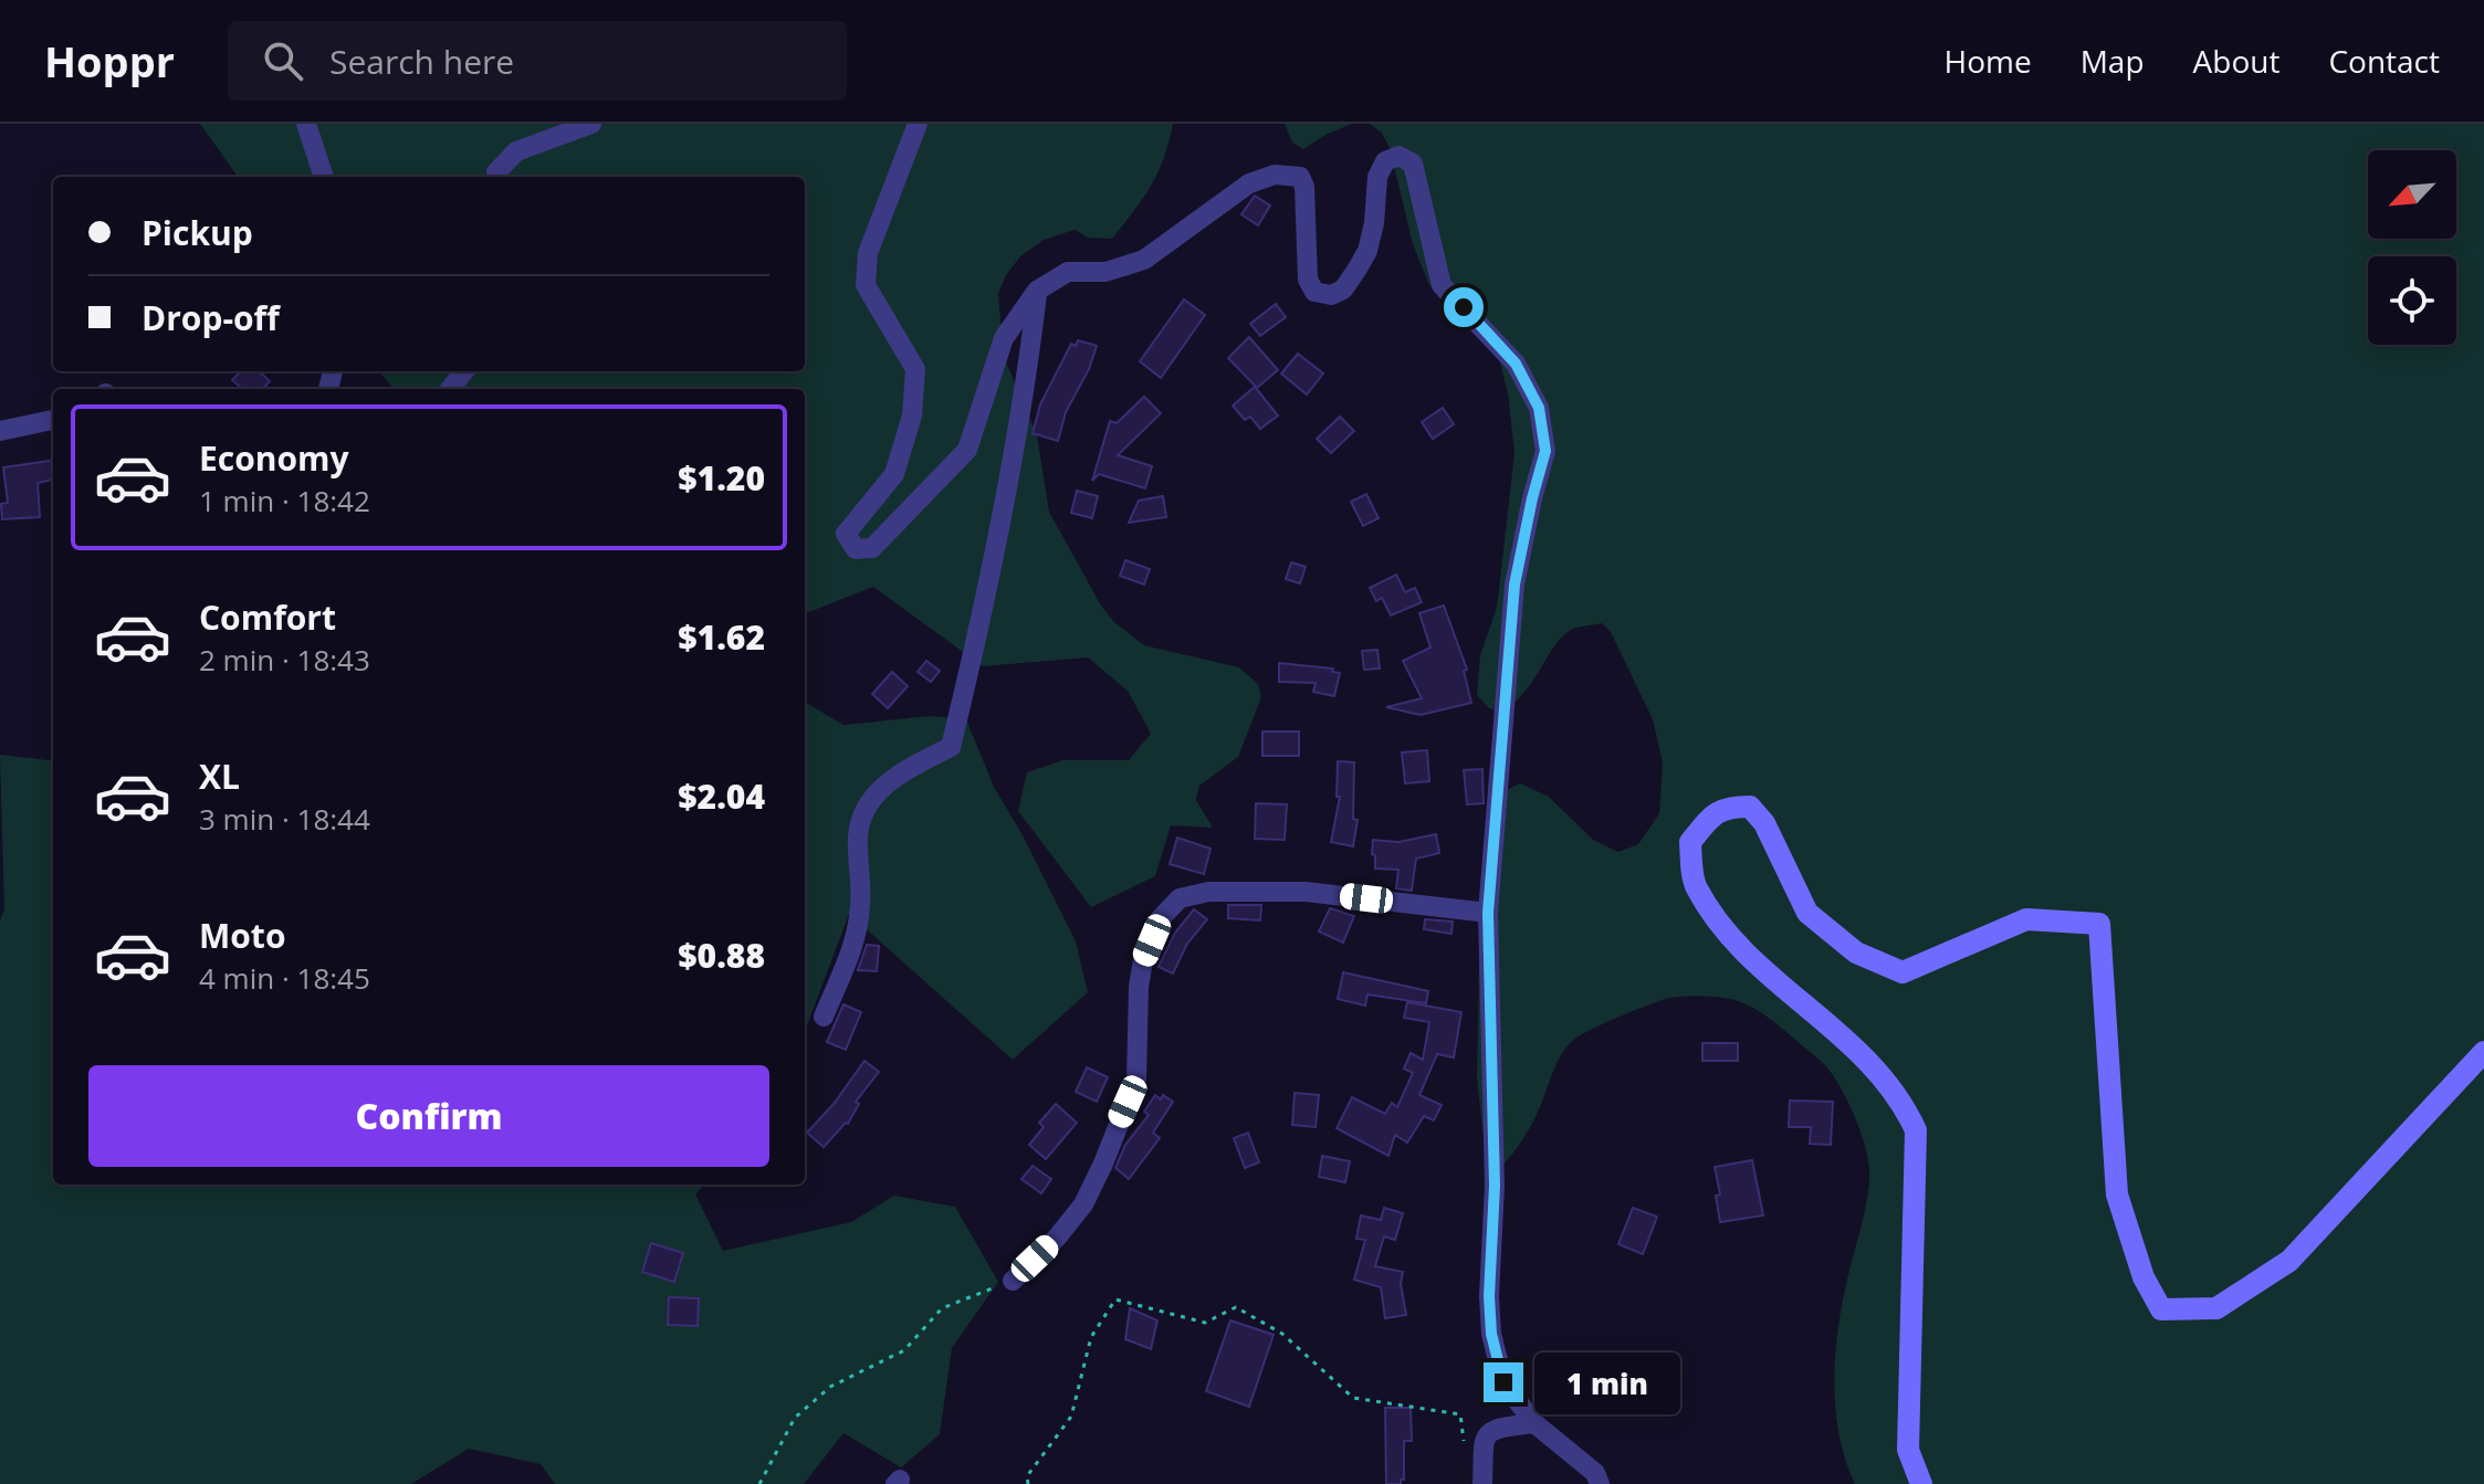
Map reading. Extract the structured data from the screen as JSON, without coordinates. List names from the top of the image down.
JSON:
{
  "north": "bottom left",
  "page": {
    "header": "Hoppr",
    "search": "Search here",
    "nav": [
      "Home",
      "Map",
      "About",
      "Contact"
    ],
    "banner": ["Pickup", "Drop-off"],
    "list": [
      {
        "name": "Economy",
        "note": "1 min · 18:42",
        "value": "$1.20"
      },
      {
        "name": "Comfort",
        "note": "2 min · 18:43",
        "value": "$1.62"
      },
      {
        "name": "XL",
        "note": "3 min · 18:44",
        "value": "$2.04"
      },
      {
        "name": "Moto",
        "note": "4 min · 18:45",
        "value": "$0.88"
      }
    ],
    "buttons": "Confirm",
    "bubble": "1 min"
  }
}
